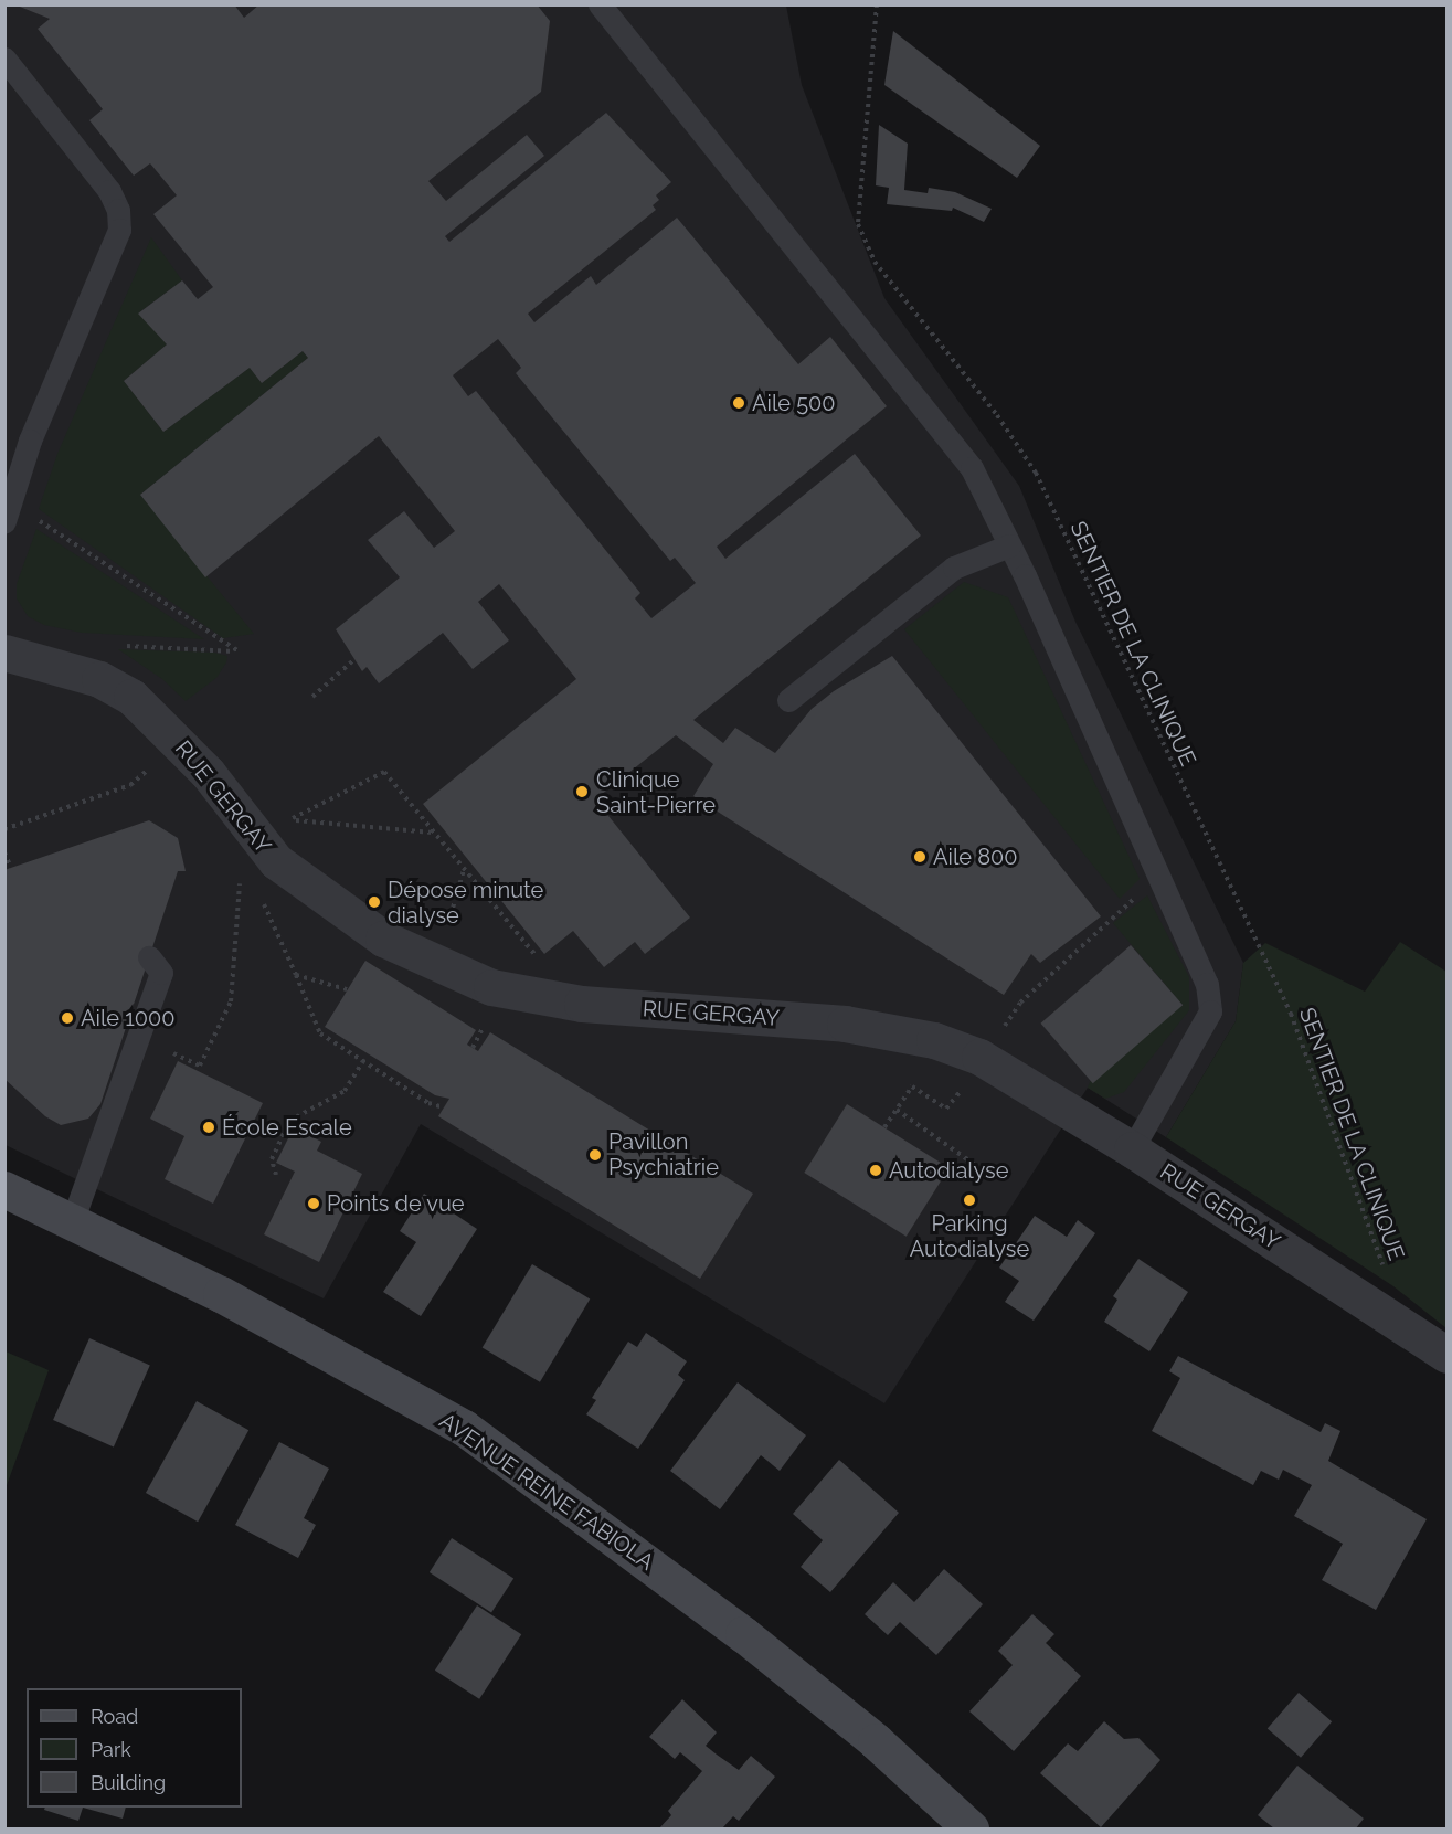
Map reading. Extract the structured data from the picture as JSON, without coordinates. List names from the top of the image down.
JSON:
{
  "streets": {
    "street": ["RUE GERGAY", "AVENUE REINE FABIOLA"],
    "path": ["SENTIER DE LA CLINIQUE"]
  },
  "crossings": [
    ["SENTIER DE LA CLINIQUE", "RUE GERGAY"]
  ],
  "places": [
    "Aile 500",
    "Clinique Saint-Pierre",
    "Aile 800",
    "Dépose minute dialyse",
    "Aile 1000",
    "École Escale",
    "Pavillon Psychiatrie",
    "Autodialyse",
    "Parking Autodialyse",
    "Points de vue"
  ],
  "legend": ["Road", "Park", "Building"]
}
